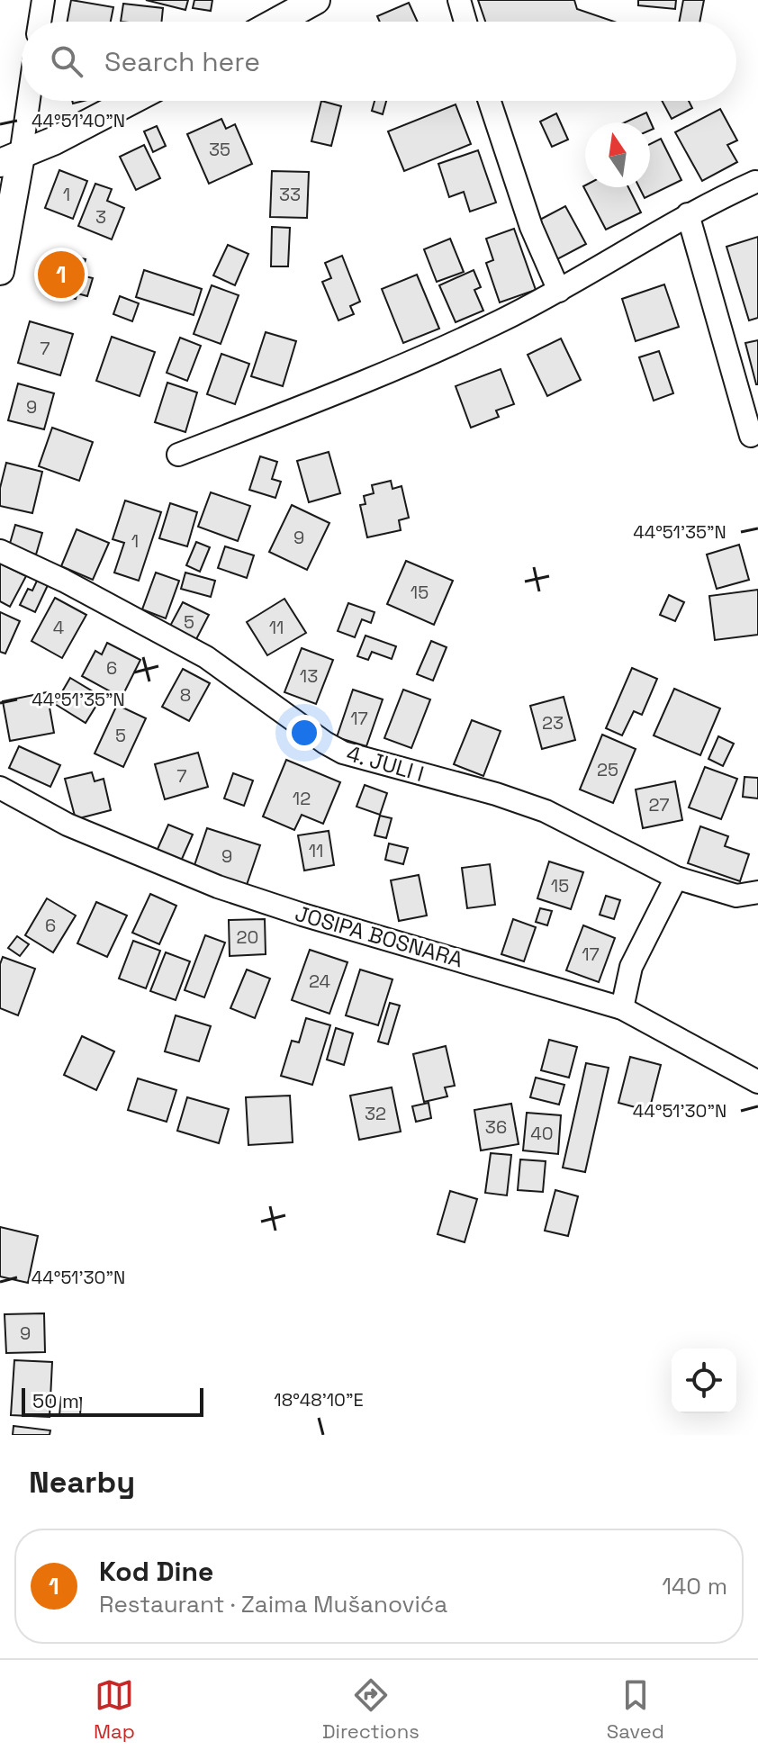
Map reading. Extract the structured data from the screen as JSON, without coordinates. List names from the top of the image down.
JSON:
{
  "streets": {
    "street": ["4. JULI I", "JOSIPA BOSNARA"]
  },
  "house_numbers": [
    "35",
    "1",
    "33",
    "3",
    "7",
    "9",
    "9",
    "1",
    "15",
    "5",
    "4",
    "11",
    "6",
    "13",
    "8",
    "17",
    "23",
    "5",
    "25",
    "7",
    "12",
    "27",
    "11",
    "9",
    "15",
    "6",
    "20",
    "17",
    "24",
    "32",
    "36",
    "40",
    "9"
  ],
  "scale_bar": "50 m",
  "north": "top",
  "page": {
    "search": "Search here",
    "pins": "1",
    "scale": "50 m",
    "heading": "Nearby",
    "list": [
      {
        "mark": "1",
        "name": "Kod Dine",
        "note": "Restaurant · Zaima Mušanovića",
        "value": "140 m"
      }
    ],
    "nav": ["Map", "Directions", "Saved"]
  },
  "coordinates": [
    "44°51'40\"N",
    "44°51'35\"N",
    "44°51'30\"N",
    "18°48'10\"E"
  ]
}
